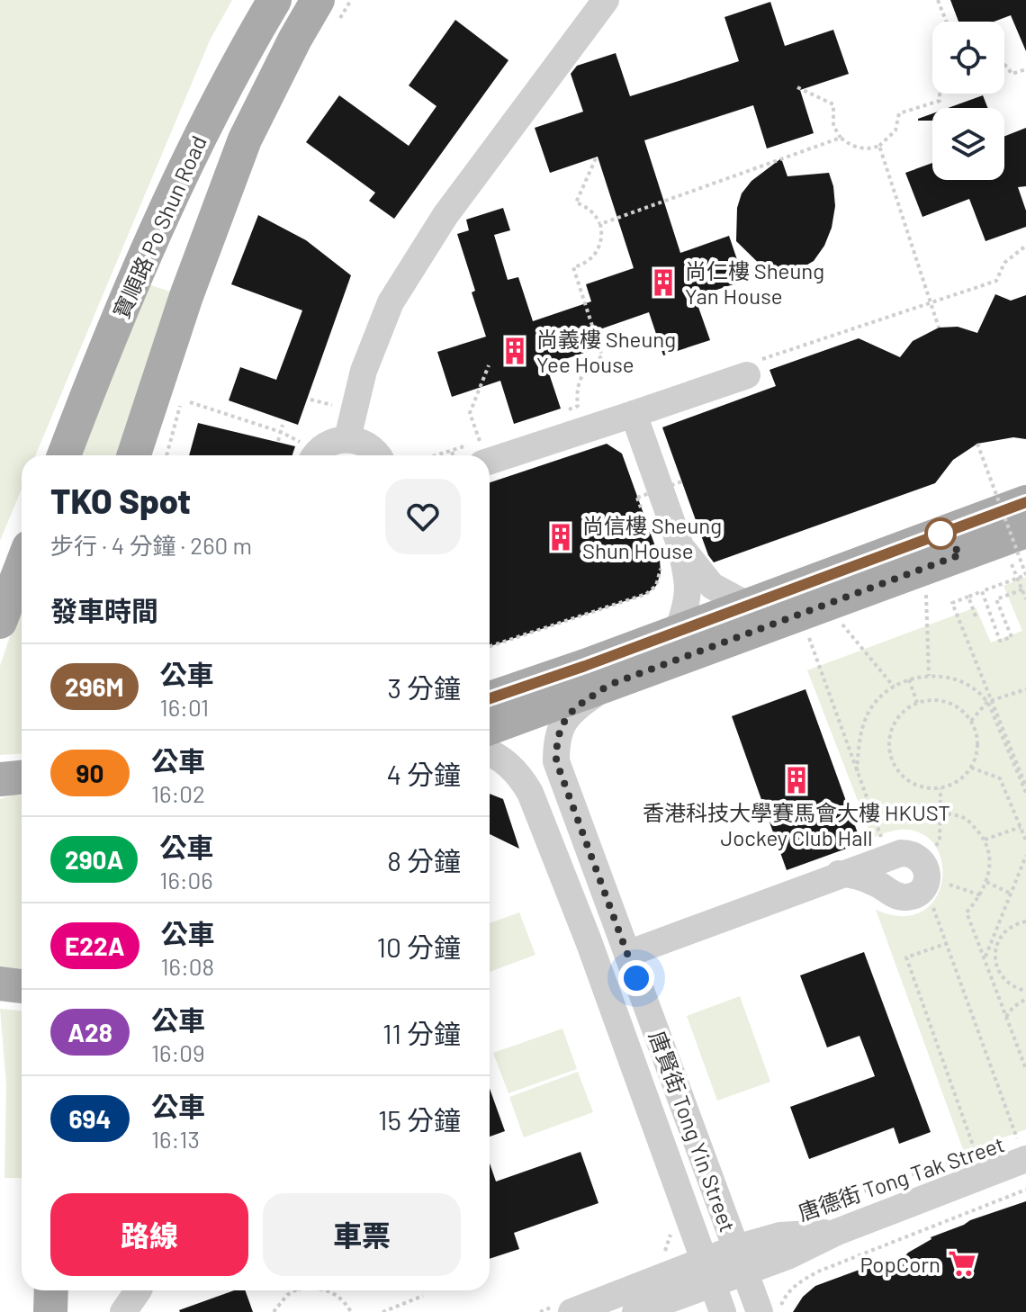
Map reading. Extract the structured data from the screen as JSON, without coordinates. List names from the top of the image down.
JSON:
{
  "streets": {
    "main road": ["寶順路 Po Shun Road"],
    "street": ["唐賢街 Tong Yin Street", "唐德街 Tong Tak Street"]
  },
  "crossings": [
    ["唐賢街 Tong Yin Street", "唐德街 Tong Tak Street"]
  ],
  "places": {
    "building": [
      "尚仁樓 Sheung Yan House",
      "尚義樓 Sheung Yee House",
      "尚信樓 Sheung Shun House",
      "香港科技大學賽馬會大樓 HKUST Jockey Club Hall"
    ],
    "supermarket": ["PopCorn"]
  },
  "lines": ["bus line 296M"],
  "page": {
    "heading": [
      ["TKO Spot", "步行 · 4 分鐘 · 260 m"],
      "發車時間"
    ],
    "list": [
      {
        "mark": "296M",
        "name": "公車",
        "note": "16:01",
        "value": "3 分鐘"
      },
      {
        "mark": "90",
        "name": "公車",
        "note": "16:02",
        "value": "4 分鐘"
      },
      {
        "mark": "290A",
        "name": "公車",
        "note": "16:06",
        "value": "8 分鐘"
      },
      {
        "mark": "E22A",
        "name": "公車",
        "note": "16:08",
        "value": "10 分鐘"
      },
      {
        "mark": "A28",
        "name": "公車",
        "note": "16:09",
        "value": "11 分鐘"
      },
      {
        "mark": "694",
        "name": "公車",
        "note": "16:13",
        "value": "15 分鐘"
      }
    ],
    "buttons": ["路線", "車票"]
  }
}
